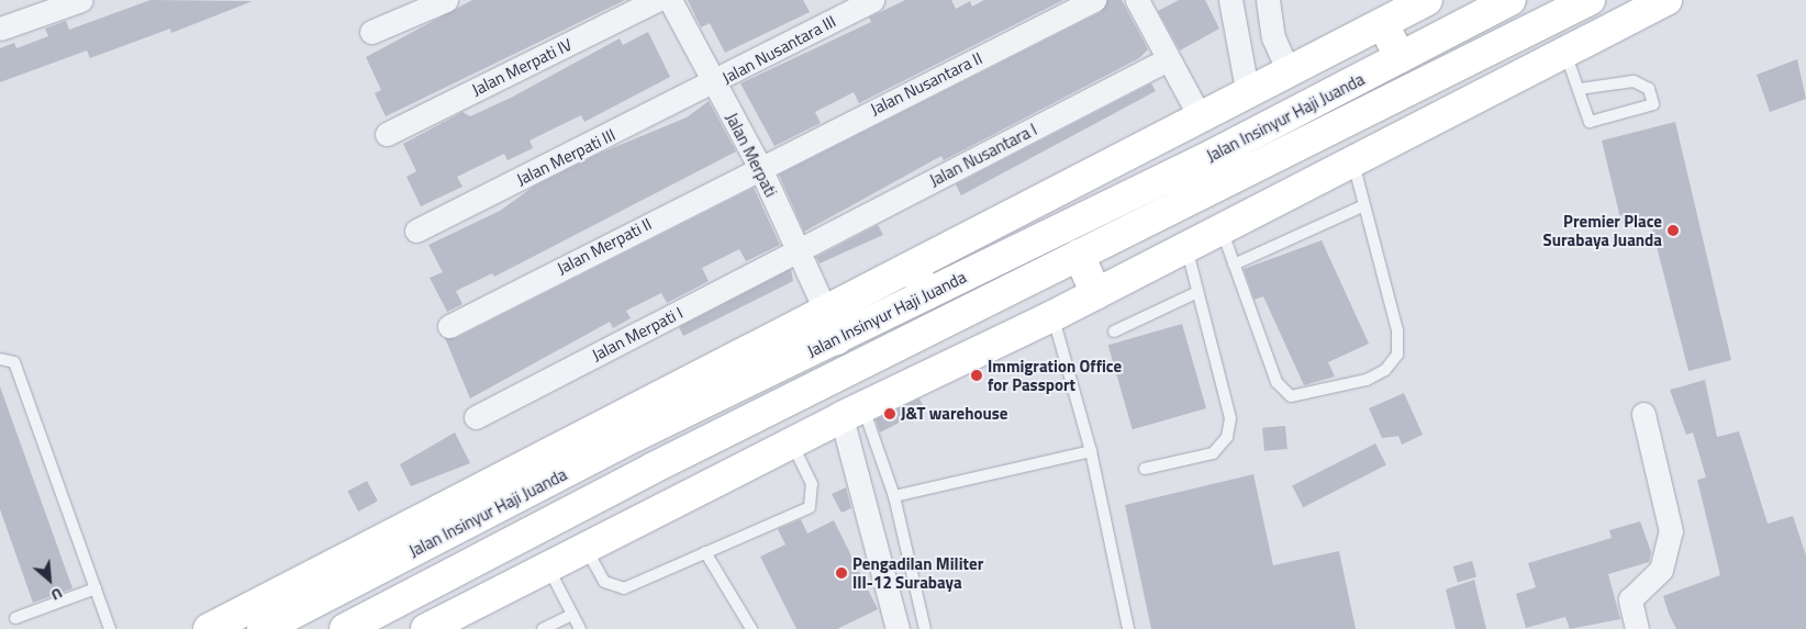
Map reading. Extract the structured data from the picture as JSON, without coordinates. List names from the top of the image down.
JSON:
{
  "streets": {
    "main road": ["Jalan Insinyur Haji Juanda"],
    "street": [
      "Jalan Nusantara III",
      "Jalan Merpati IV",
      "Jalan Nusantara II",
      "Jalan Merpati",
      "Jalan Nusantara I",
      "Jalan Merpati III",
      "Jalan Merpati II",
      "Jalan Merpati I"
    ]
  },
  "crossings": [
    ["Jalan Nusantara III", "Jalan Merpati"],
    ["Jalan Nusantara III", "Jalan Merpati III"],
    ["Jalan Nusantara II", "Jalan Merpati"],
    ["Jalan Nusantara II", "Jalan Merpati II"],
    ["Jalan Insinyur Haji Juanda", "Jalan Merpati"],
    ["Jalan Merpati", "Jalan Nusantara I"],
    ["Jalan Merpati", "Jalan Merpati III"],
    ["Jalan Merpati", "Jalan Merpati II"],
    ["Jalan Merpati", "Jalan Merpati I"],
    ["Jalan Nusantara I", "Jalan Merpati I"]
  ],
  "places": [
    "Premier Place Surabaya Juanda",
    "Immigration Office for Passport",
    "J&T warehouse",
    "Pengadilan Militer III-12 Surabaya"
  ],
  "north": "bottom right"
}
